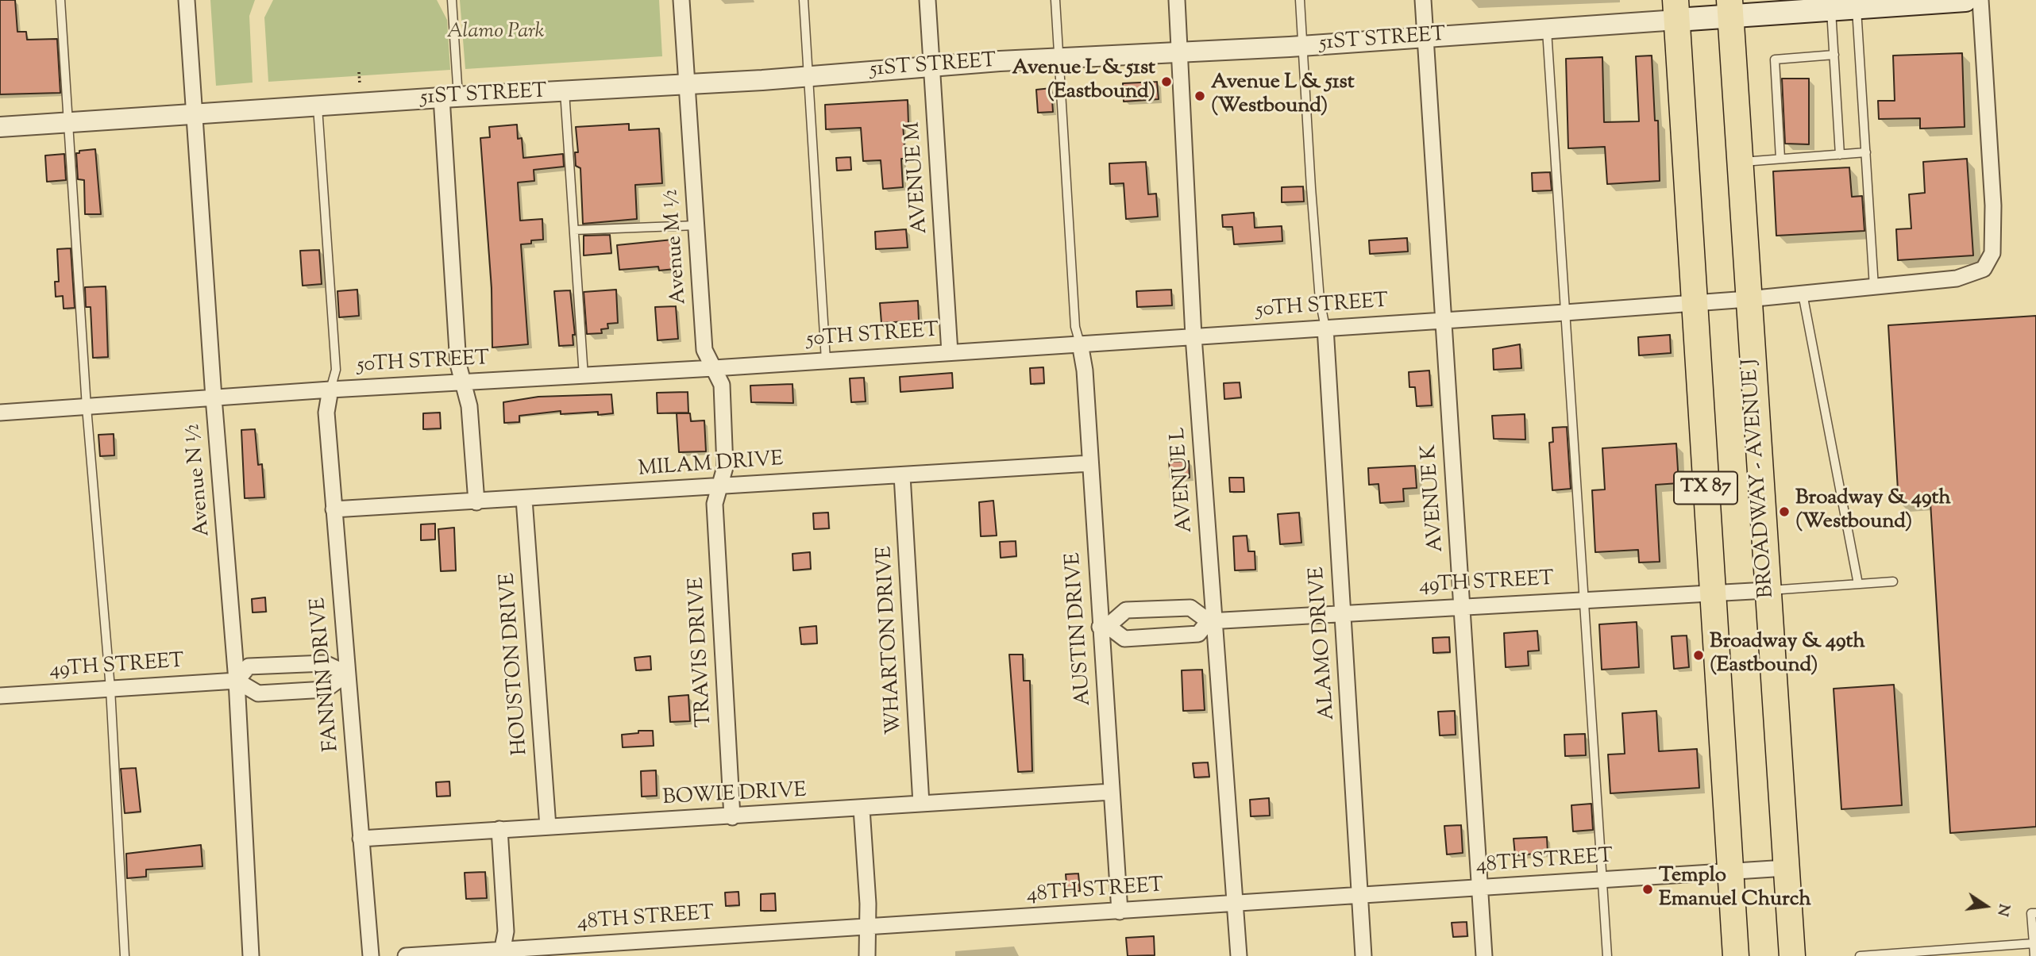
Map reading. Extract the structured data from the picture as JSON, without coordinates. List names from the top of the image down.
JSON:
{
  "streets": {
    "main road": ["51ST STREET", "BROADWAY - AVENUE J", "TX 87"],
    "street": [
      "AVENUE M",
      "Avenue M ½",
      "50TH STREET",
      "MILAM DRIVE",
      "Avenue N ½",
      "AVENUE L",
      "AVENUE K",
      "49TH STREET",
      "AUSTIN DRIVE",
      "WHARTON DRIVE",
      "ALAMO DRIVE",
      "TRAVIS DRIVE",
      "HOUSTON DRIVE",
      "FANNIN DRIVE",
      "BOWIE DRIVE",
      "48TH STREET"
    ]
  },
  "crossings": [
    ["51ST STREET", "AVENUE M"],
    ["51ST STREET", "Avenue M ½"],
    ["51ST STREET", "BROADWAY - AVENUE J"],
    ["51ST STREET", "Avenue N ½"],
    ["51ST STREET", "AVENUE L"],
    ["51ST STREET", "TX 87"],
    ["51ST STREET", "AVENUE K"],
    ["AVENUE M", "50TH STREET"],
    ["Avenue M ½", "50TH STREET"],
    ["Avenue M ½", "MILAM DRIVE"],
    ["Avenue M ½", "TRAVIS DRIVE"],
    ["50TH STREET", "BROADWAY - AVENUE J"],
    ["50TH STREET", "Avenue N ½"],
    ["50TH STREET", "AVENUE L"],
    ["50TH STREET", "TX 87"],
    ["50TH STREET", "AVENUE K"],
    ["50TH STREET", "AUSTIN DRIVE"],
    ["50TH STREET", "ALAMO DRIVE"],
    ["50TH STREET", "FANNIN DRIVE"],
    ["MILAM DRIVE", "AUSTIN DRIVE"],
    ["MILAM DRIVE", "WHARTON DRIVE"],
    ["MILAM DRIVE", "TRAVIS DRIVE"],
    ["MILAM DRIVE", "HOUSTON DRIVE"],
    ["MILAM DRIVE", "FANNIN DRIVE"],
    ["BROADWAY - AVENUE J", "49TH STREET"],
    ["BROADWAY - AVENUE J", "48TH STREET"],
    ["Avenue N ½", "49TH STREET"],
    ["AVENUE L", "49TH STREET"],
    ["AVENUE L", "48TH STREET"],
    ["TX 87", "49TH STREET"],
    ["TX 87", "48TH STREET"],
    ["AVENUE K", "49TH STREET"],
    ["AVENUE K", "48TH STREET"],
    ["49TH STREET", "AUSTIN DRIVE"],
    ["49TH STREET", "ALAMO DRIVE"],
    ["AUSTIN DRIVE", "BOWIE DRIVE"],
    ["AUSTIN DRIVE", "48TH STREET"],
    ["WHARTON DRIVE", "BOWIE DRIVE"],
    ["ALAMO DRIVE", "48TH STREET"],
    ["TRAVIS DRIVE", "BOWIE DRIVE"],
    ["HOUSTON DRIVE", "BOWIE DRIVE"],
    ["FANNIN DRIVE", "BOWIE DRIVE"]
  ],
  "parks": ["Alamo Park"],
  "places": [
    "Avenue L & 51st (Eastbound)",
    "Avenue L & 51st (Westbound)",
    "Broadway & 49th (Westbound)",
    "Broadway & 49th (Eastbound)",
    "Templo Emanuel Church"
  ],
  "north": "right"
}
